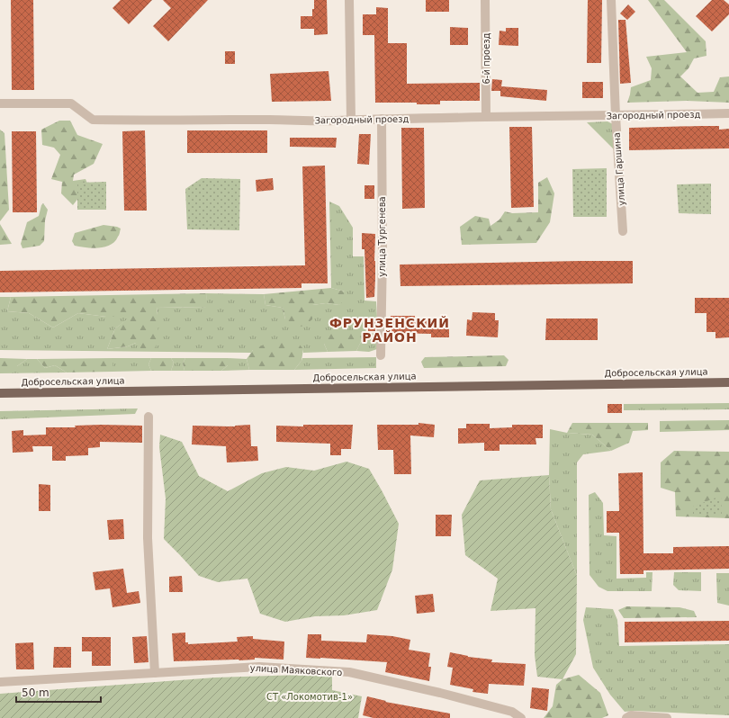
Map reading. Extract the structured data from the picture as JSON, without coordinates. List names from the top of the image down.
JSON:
{
  "streets": {
    "main road": ["Добросельская улица"],
    "street": [
      "6-й проезд",
      "Загородный проезд",
      "улица Гаршина",
      "улица Тургенева",
      "улица Маяковского"
    ]
  },
  "crossings": [
    ["6-й проезд", "Загородный проезд"],
    ["Загородный проезд", "улица Гаршина"],
    ["Загородный проезд", "улица Тургенева"]
  ],
  "districts": ["ФРУНЗЕНСКИЙ РАЙОН"],
  "parks": ["СТ «Локомотив-1»"],
  "scale_bar": "50 m"
}
